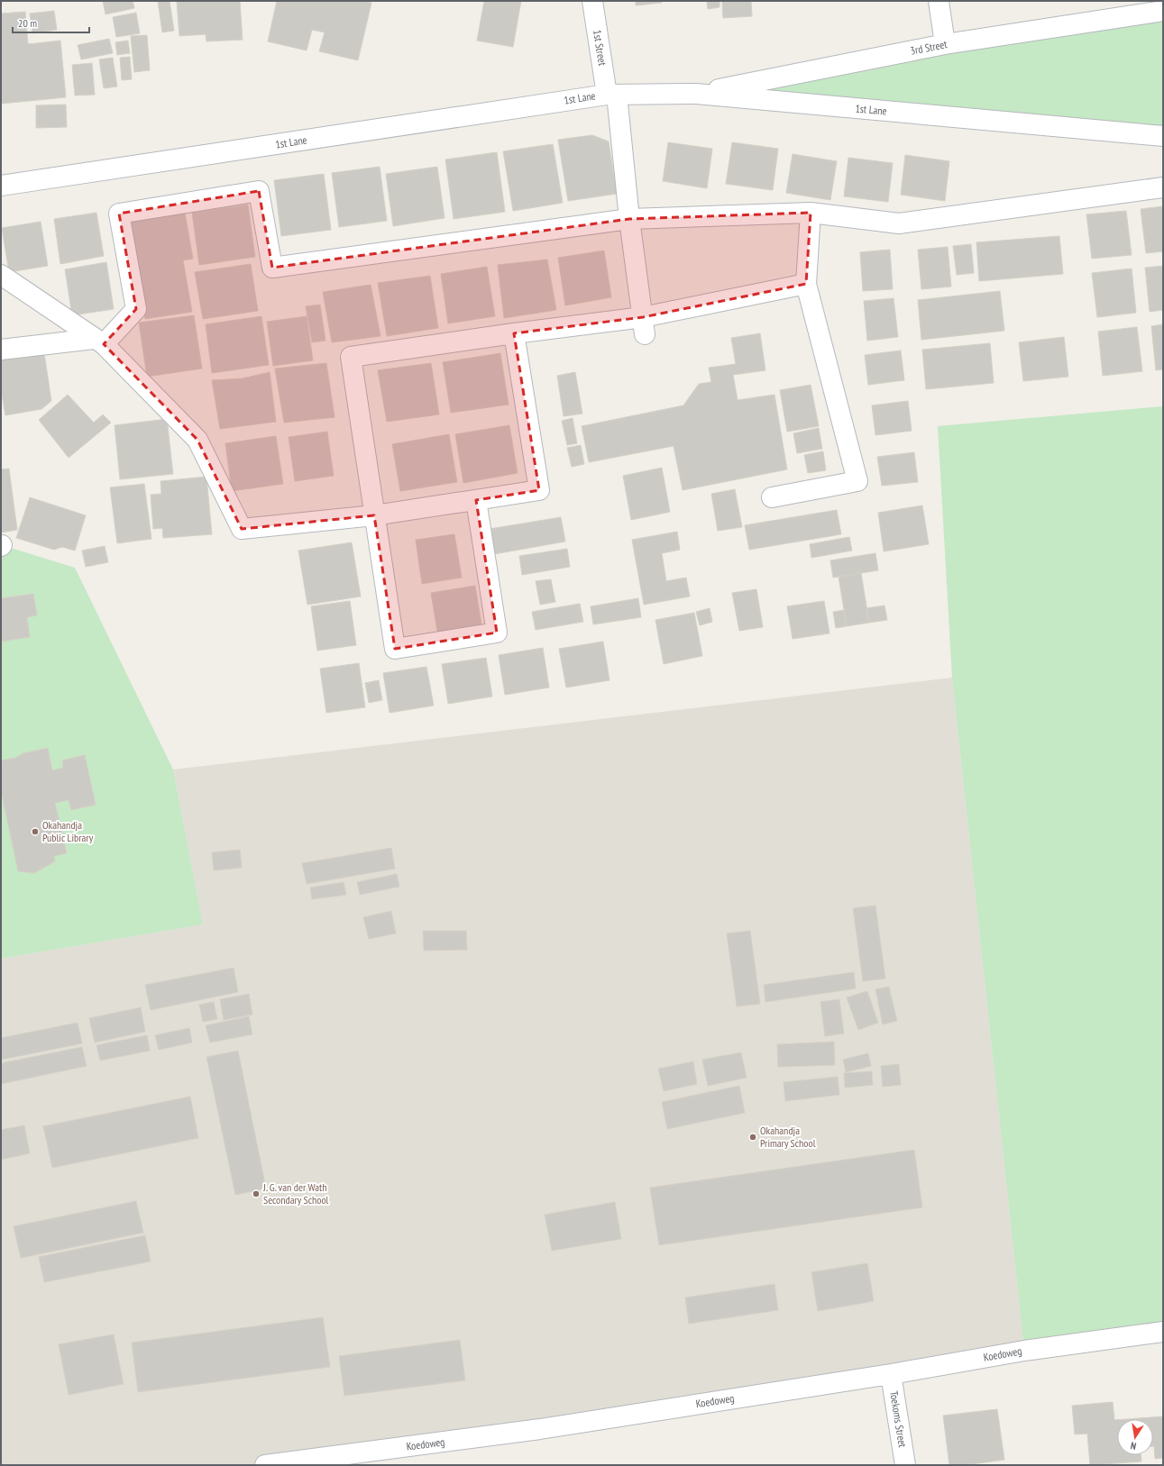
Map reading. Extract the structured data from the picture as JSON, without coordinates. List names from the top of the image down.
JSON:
{
  "streets": {
    "street": [
      "1st Street",
      "3rd Street",
      "1st Lane",
      "Koedoweg",
      "Toekoms Street"
    ]
  },
  "crossings": [
    ["1st Street", "1st Lane"],
    ["3rd Street", "1st Lane"],
    ["Koedoweg", "Toekoms Street"]
  ],
  "places": ["Okahandja Public Library", "Okahandja Primary School", "J. G. van der Wath Secondary School"],
  "scale_bar": "20 m",
  "north": "bottom"
}
